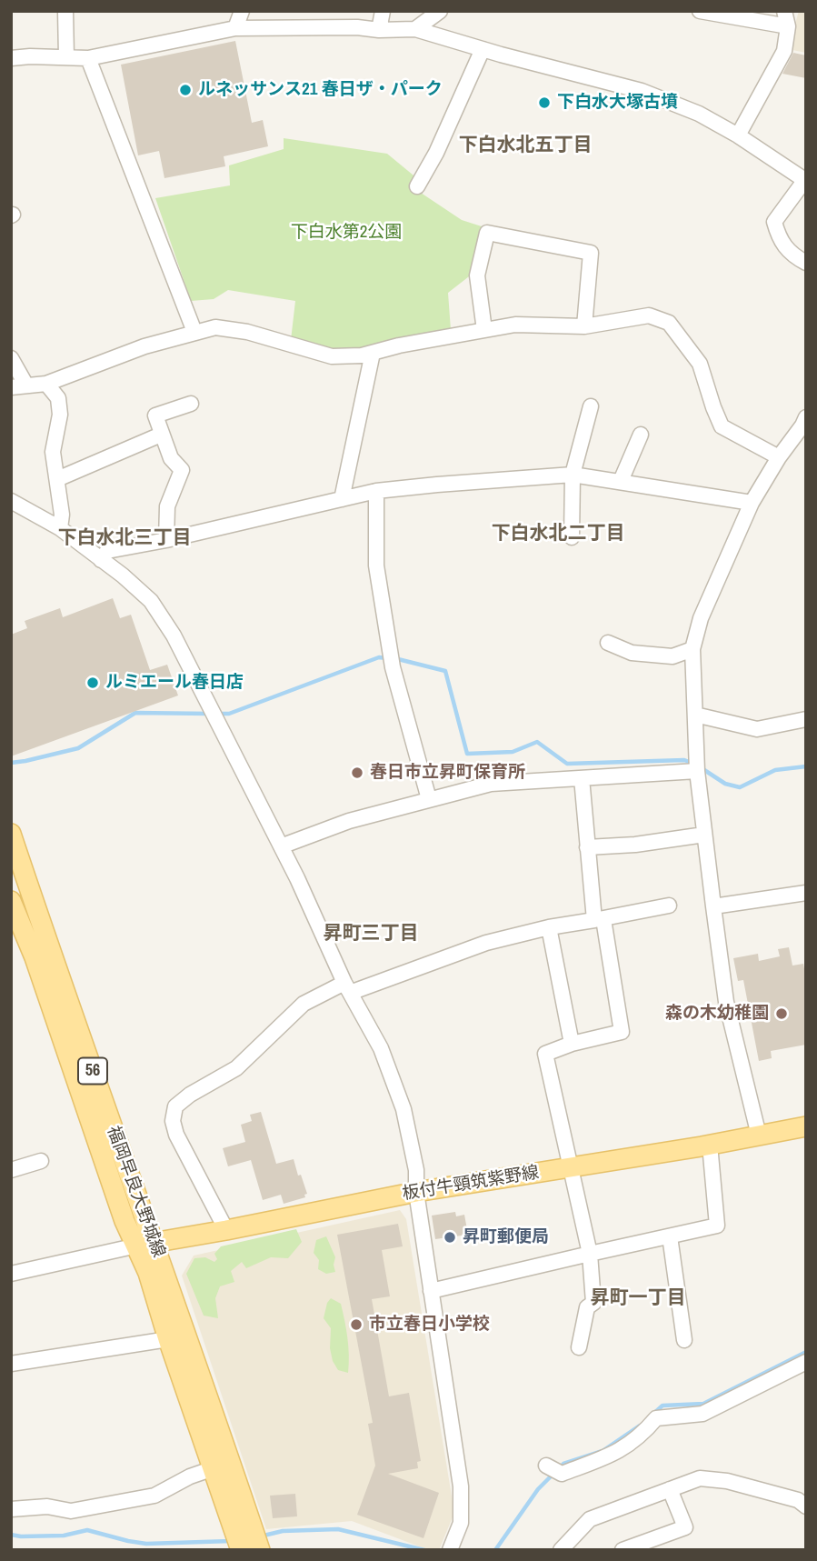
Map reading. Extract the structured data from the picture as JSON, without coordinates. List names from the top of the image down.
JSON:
{
  "streets": {
    "main road": ["56", "板付牛頸筑紫野線", "福岡早良大野城線"]
  },
  "crossings": [
    ["板付牛頸筑紫野線", "福岡早良大野城線"]
  ],
  "districts": [
    "下白水北五丁目",
    "下白水北二丁目",
    "下白水北三丁目",
    "昇町三丁目",
    "昇町一丁目"
  ],
  "parks": ["下白水第2公園"],
  "places": [
    "ルネッサンス21 春日ザ・パーク",
    "下白水大塚古墳",
    "ルミエール春日店",
    "春日市立昇町保育所",
    "森の木幼稚園",
    "昇町郵便局",
    "市立春日小学校"
  ]
}
